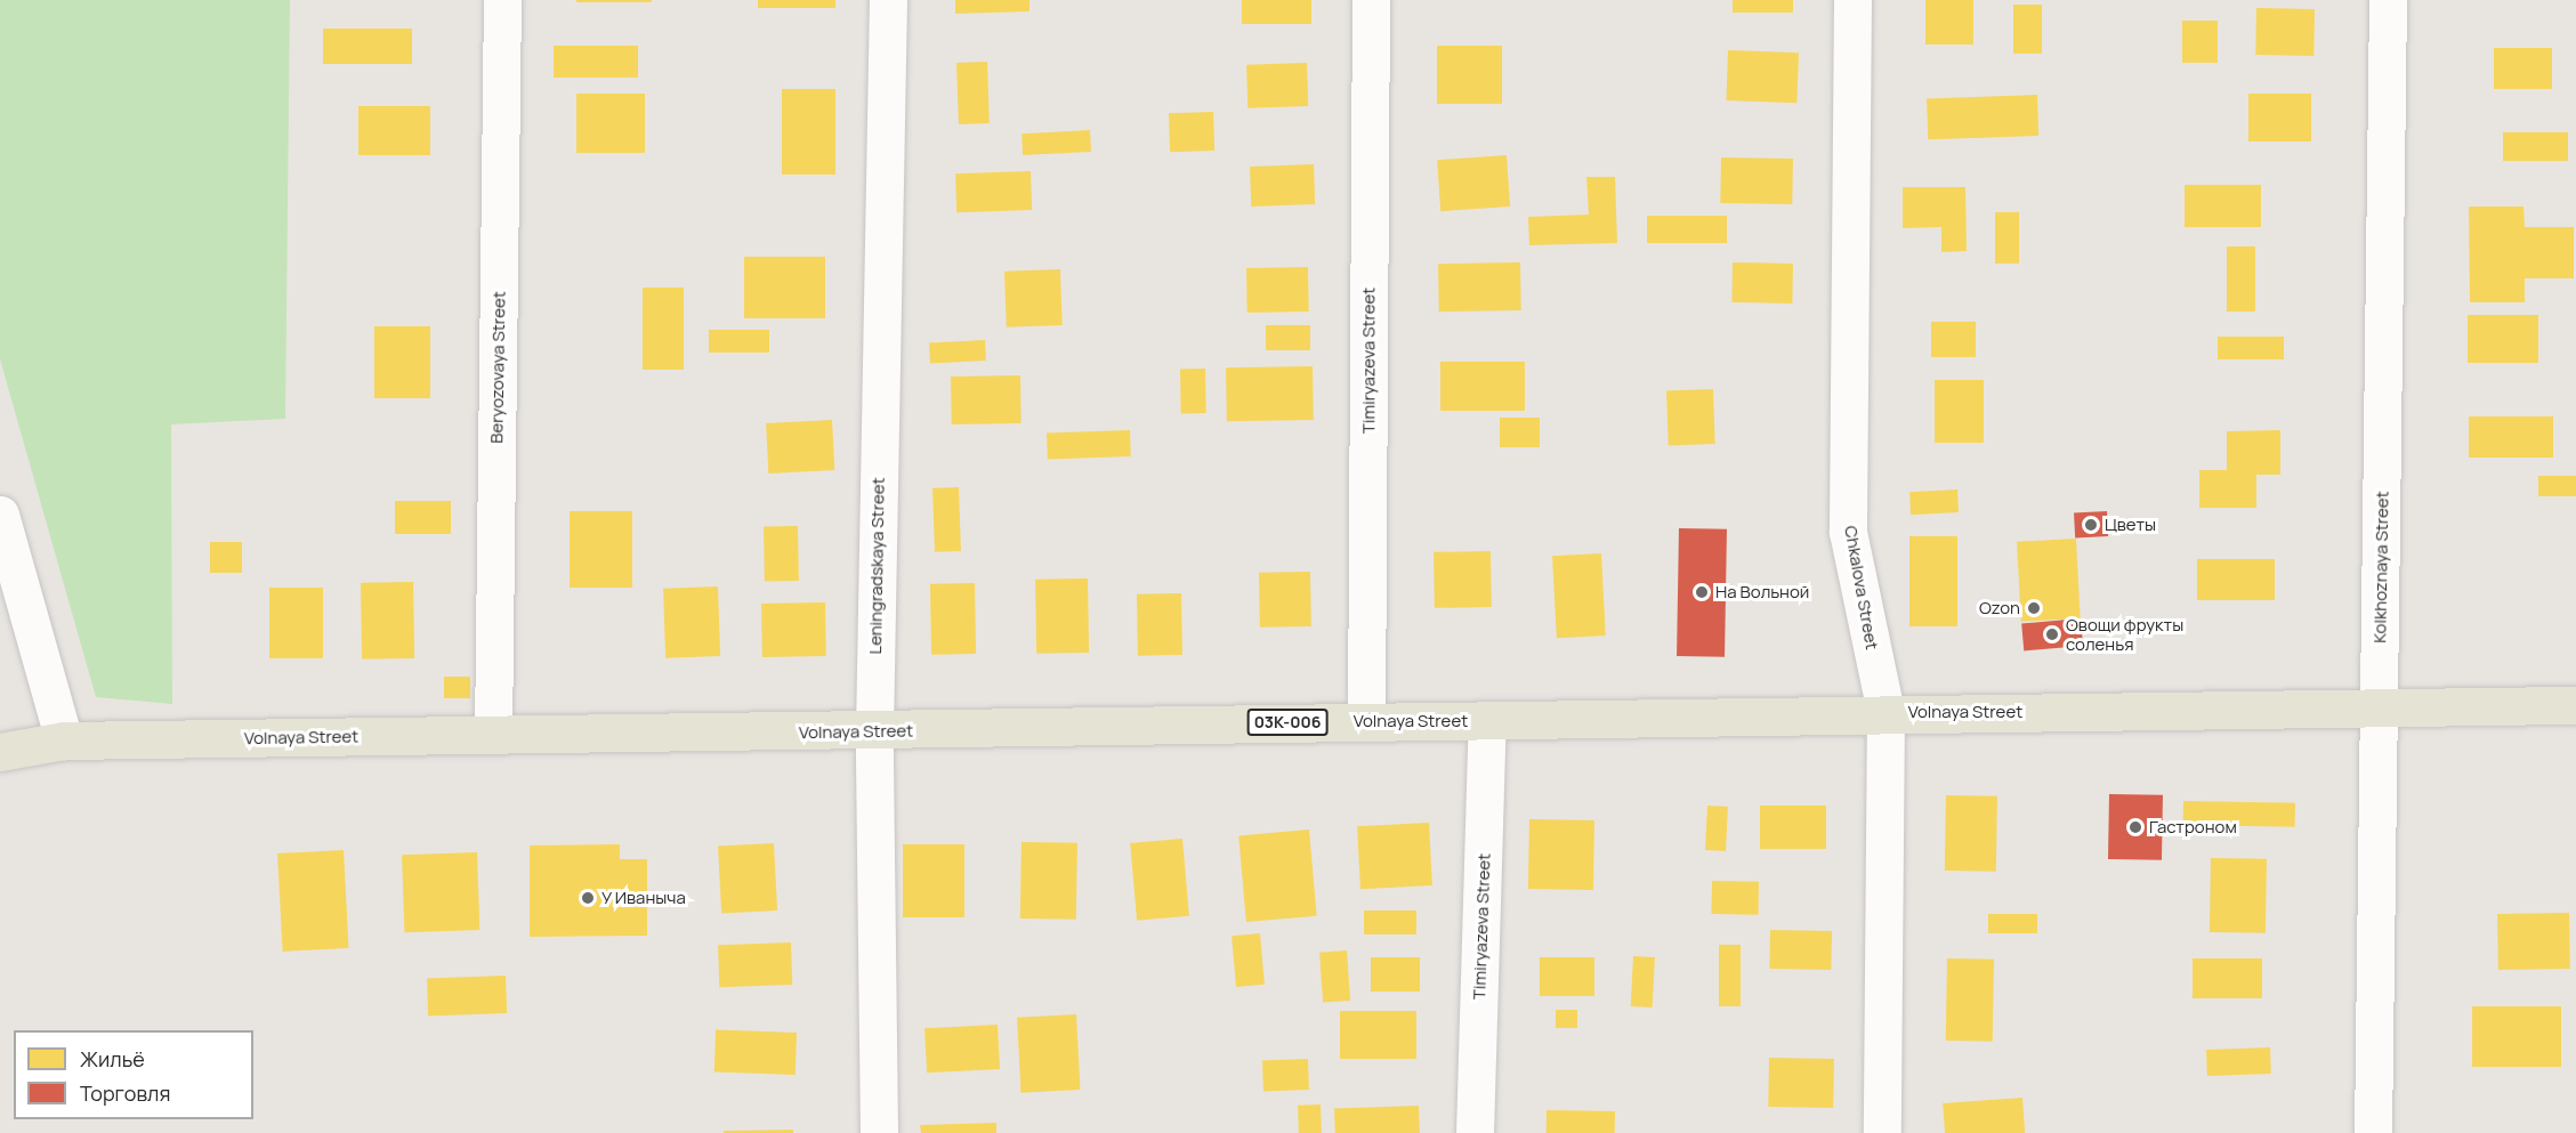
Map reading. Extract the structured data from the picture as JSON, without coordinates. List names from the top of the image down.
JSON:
{
  "streets": {
    "main road": ["Volnaya Street", "03К-006"],
    "street": [
      "Timiryazeva Street",
      "Beryozovaya Street",
      "Leningradskaya Street",
      "Kolkhoznaya Street",
      "Chkalova Street"
    ]
  },
  "crossings": [
    ["Timiryazeva Street", "Volnaya Street"],
    ["Beryozovaya Street", "Volnaya Street"],
    ["Leningradskaya Street", "Volnaya Street"],
    ["Kolkhoznaya Street", "Volnaya Street"],
    ["Chkalova Street", "Volnaya Street"]
  ],
  "places": [
    "Цветы",
    "На Вольной",
    "Ozon",
    "Овощи фрукты соленья",
    "Гастроном",
    "У Иваныча"
  ],
  "legend": ["Жильё", "Торговля"]
}
